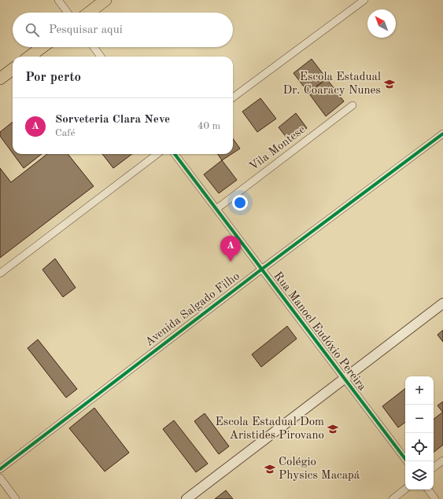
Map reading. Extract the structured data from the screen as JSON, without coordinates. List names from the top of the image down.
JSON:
{
  "streets": {
    "street": ["Vila Montese", "Avenida Salgado Filho", "Rua Manoel Eudóxio Pereira"]
  },
  "crossings": [
    ["Vila Montese", "Rua Manoel Eudóxio Pereira"],
    ["Avenida Salgado Filho", "Rua Manoel Eudóxio Pereira"]
  ],
  "places": {
    "school or university": ["Escola Estadual Dr. Coaracy Nunes", "Escola Estadual Dom Aristides Pirovano", "Colégio Physics Macapá"]
  },
  "north": "top left",
  "page": {
    "search": "Pesquisar aqui",
    "heading": "Por perto",
    "list": [
      {
        "mark": "A",
        "name": "Sorveteria Clara Neve",
        "note": "Café",
        "value": "40 m"
      }
    ],
    "pins": "A",
    "map_buttons": ["+", "−"]
  }
}
